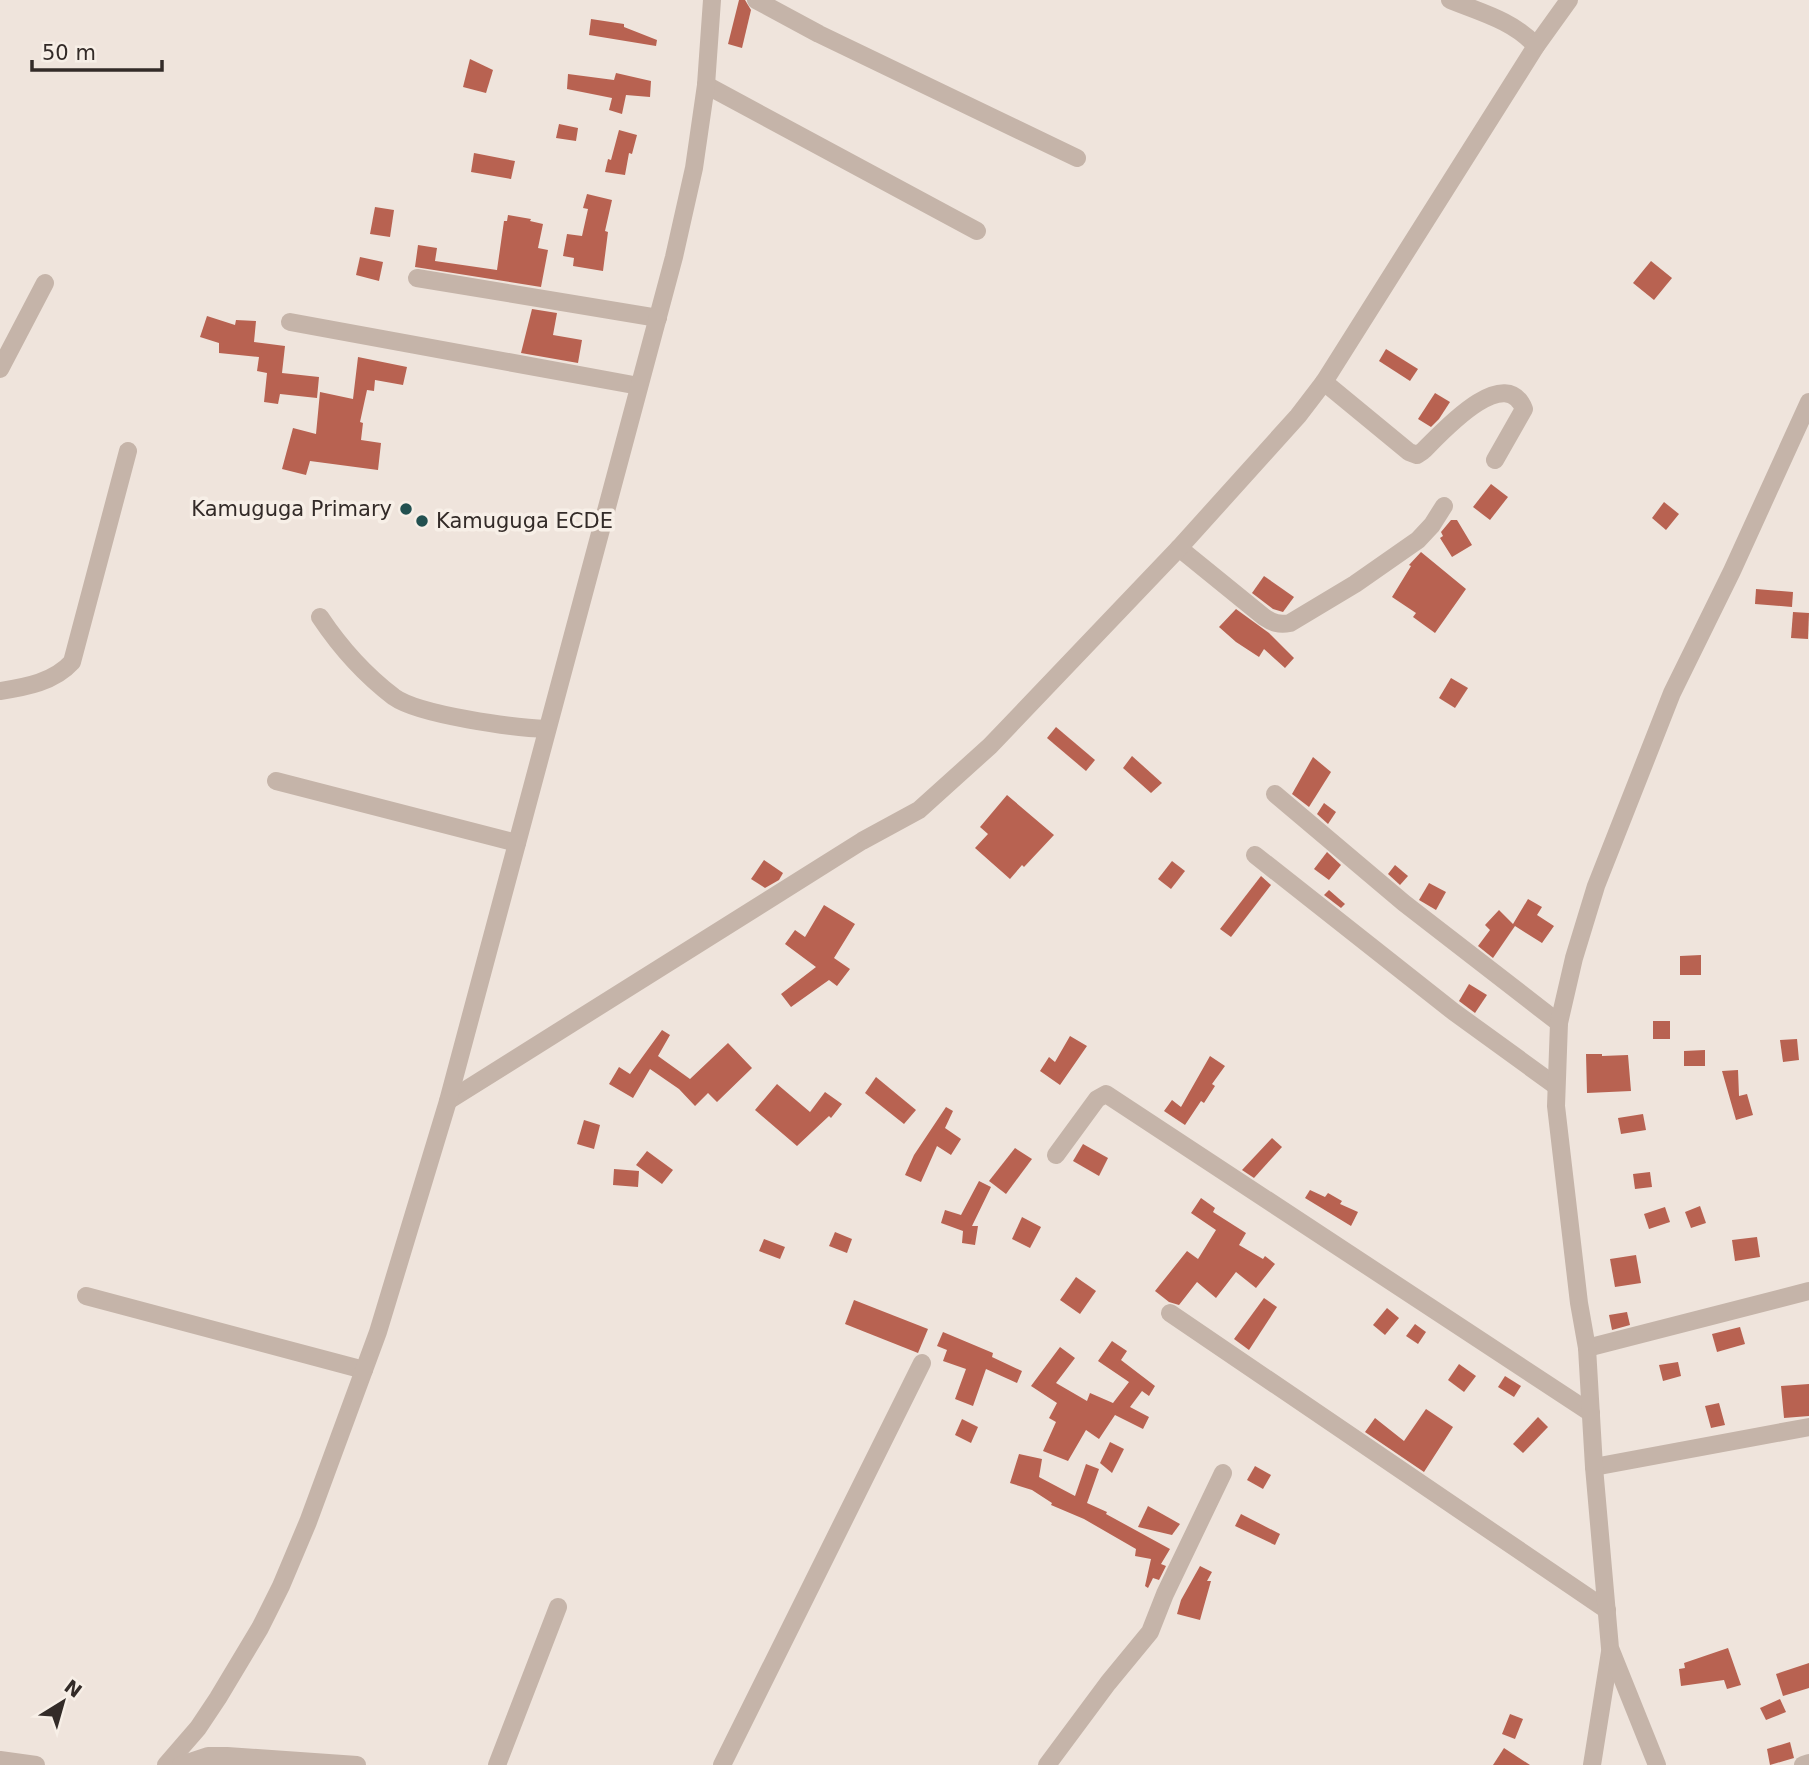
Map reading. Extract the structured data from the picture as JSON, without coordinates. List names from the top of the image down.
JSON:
{
  "places": ["Kamuguga Primary", "Kamuguga ECDE"],
  "scale_bar": "50 m",
  "north": "top right"
}
